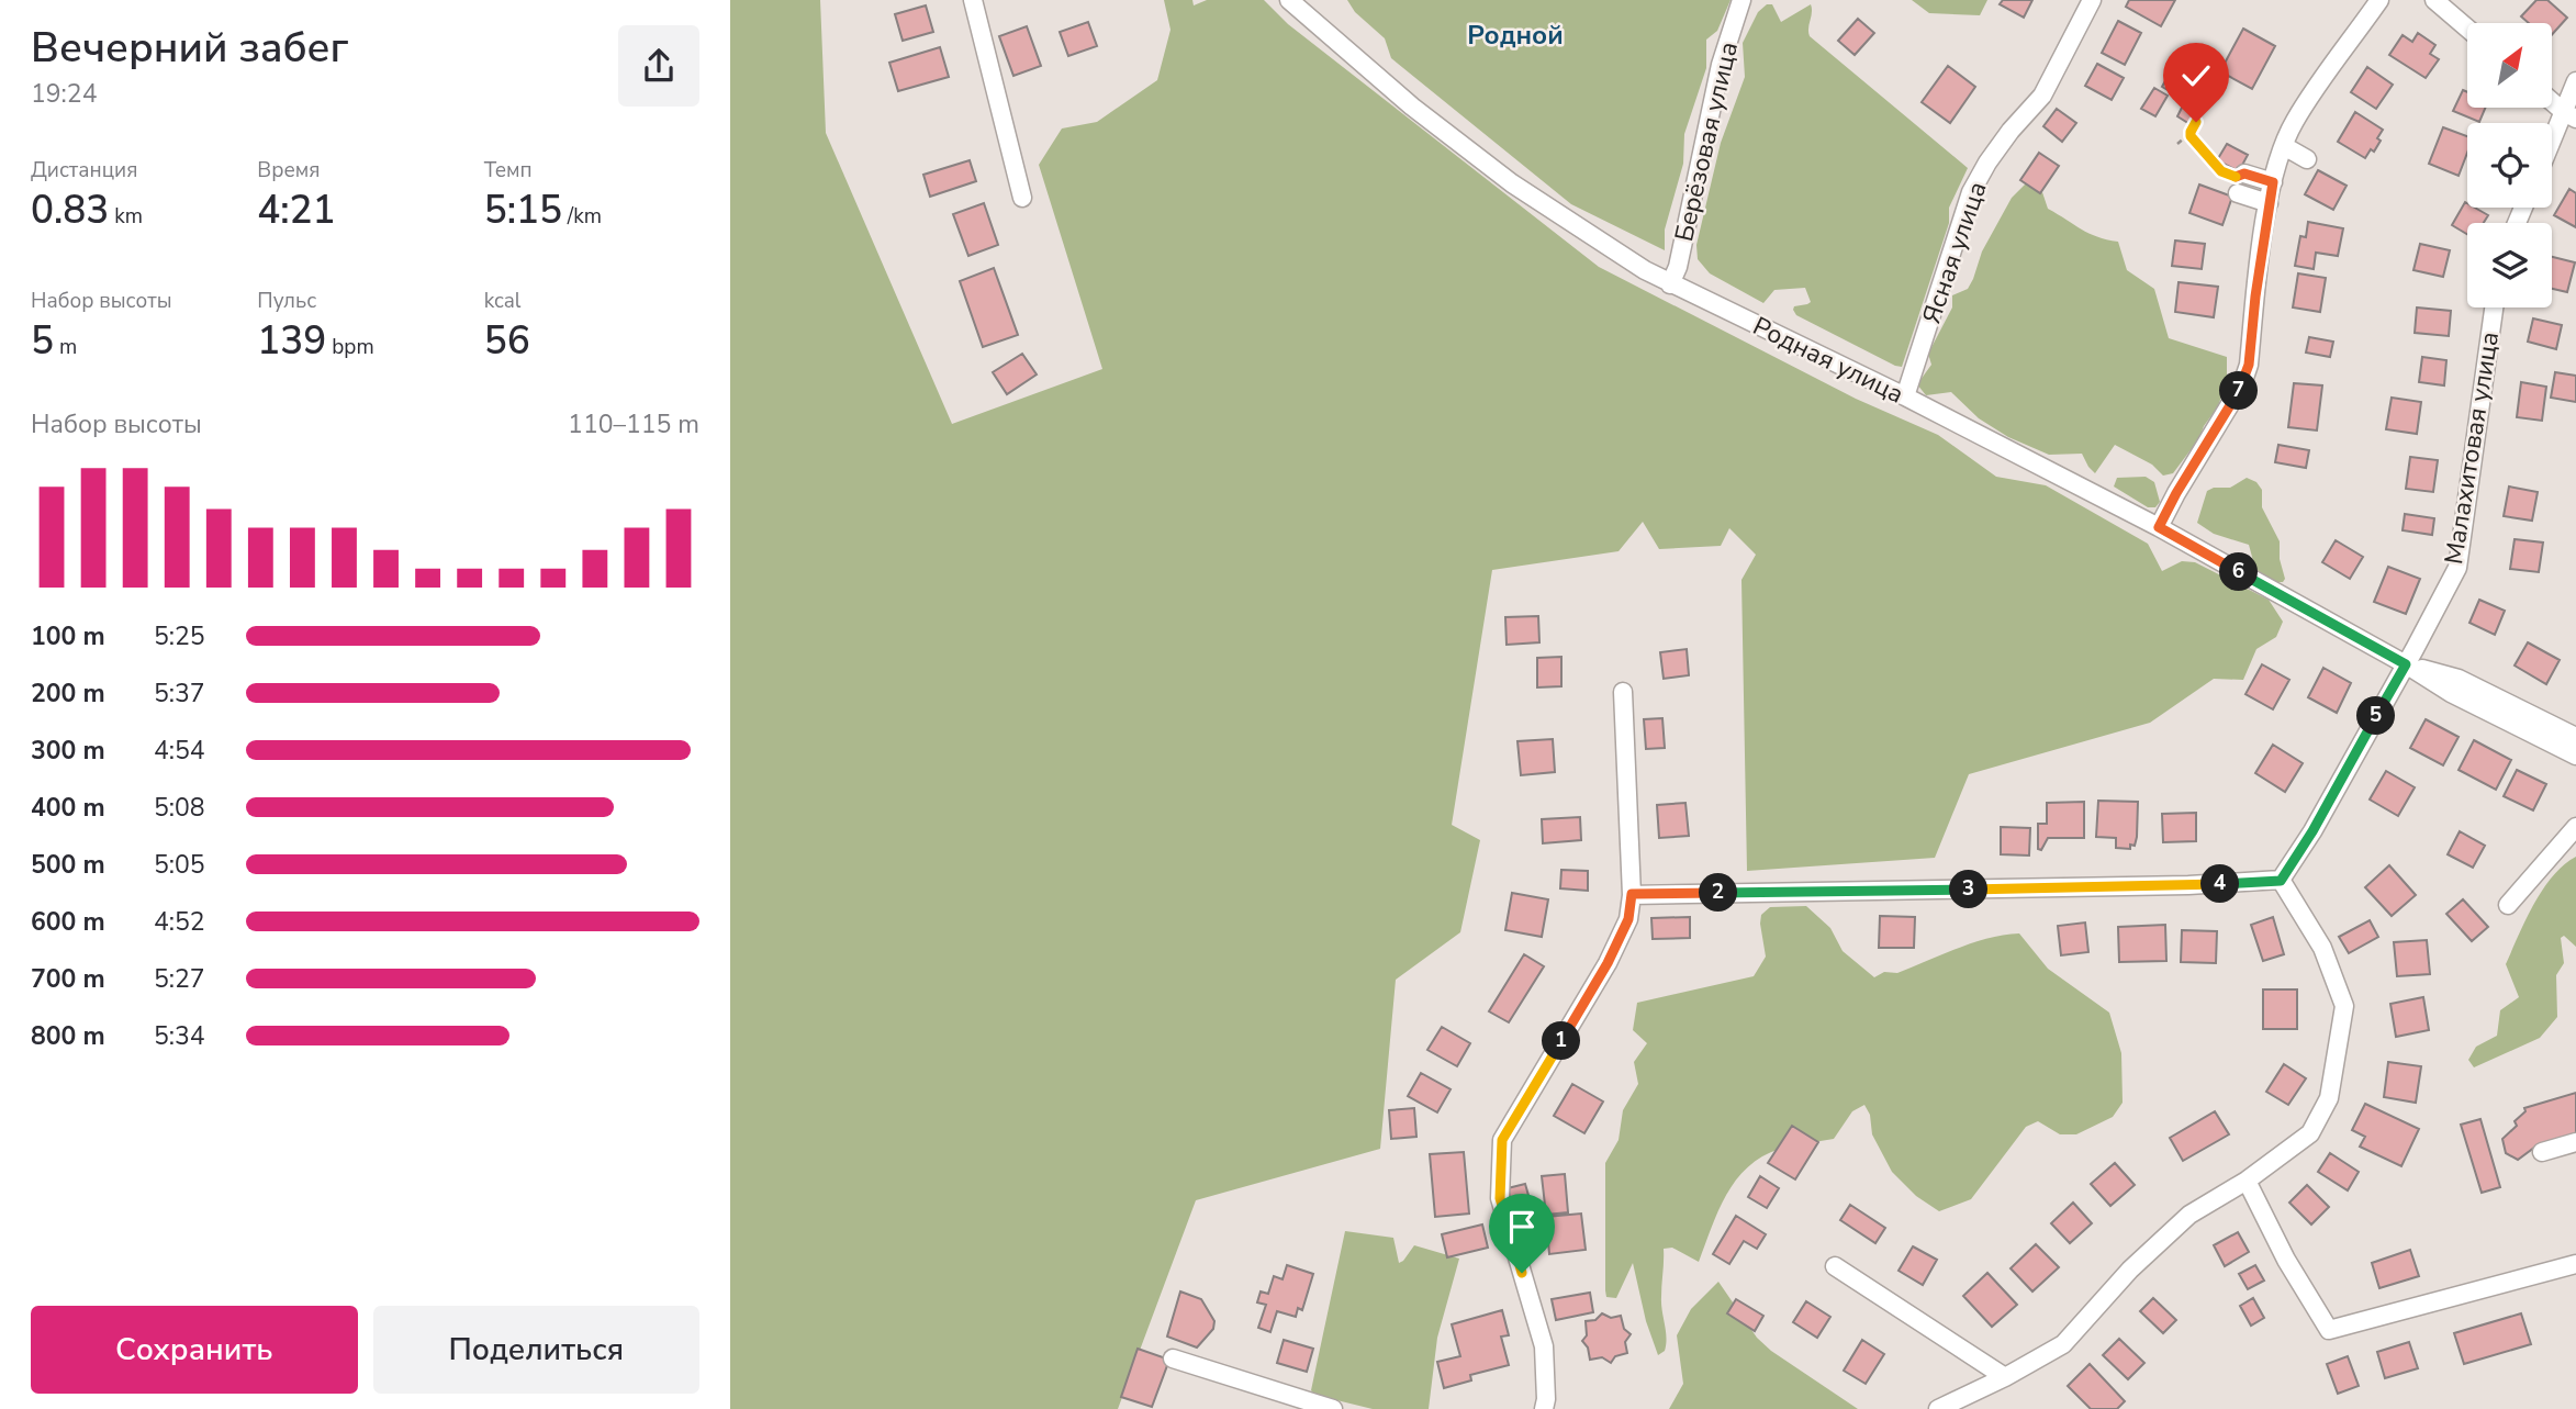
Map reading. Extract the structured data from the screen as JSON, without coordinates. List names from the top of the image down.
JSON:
{
  "streets": {
    "street": [
      "Берёзовая улица",
      "Ясная улица",
      "Родная улица",
      "Малахитовая улица"
    ]
  },
  "crossings": [
    ["Берёзовая улица", "Родная улица"],
    ["Ясная улица", "Родная улица"],
    ["Родная улица", "Малахитовая улица"]
  ],
  "districts": ["Родной"],
  "north": "top right",
  "page": {
    "heading": ["Вечерний забег", "19:24"],
    "stats": [
      ["Дистанция", "0.83 km"],
      ["Время", "4:21"],
      ["Темп", "5:15 /km"],
      ["Набор высоты", "5 m"],
      ["Пульс", "139 bpm"],
      ["kcal", "56"]
    ],
    "pins": [
      "7",
      "6",
      "5",
      "4",
      "3",
      "2",
      "1"
    ],
    "chart": ["Набор высоты", "110–115 m"],
    "list": [
      {
        "name": "100 m",
        "note": "5:25"
      },
      {
        "name": "200 m",
        "note": "5:37"
      },
      {
        "name": "300 m",
        "note": "4:54"
      },
      {
        "name": "400 m",
        "note": "5:08"
      },
      {
        "name": "500 m",
        "note": "5:05"
      },
      {
        "name": "600 m",
        "note": "4:52"
      },
      {
        "name": "700 m",
        "note": "5:27"
      },
      {
        "name": "800 m",
        "note": "5:34"
      }
    ],
    "buttons": ["Сохранить", "Поделиться"]
  }
}
